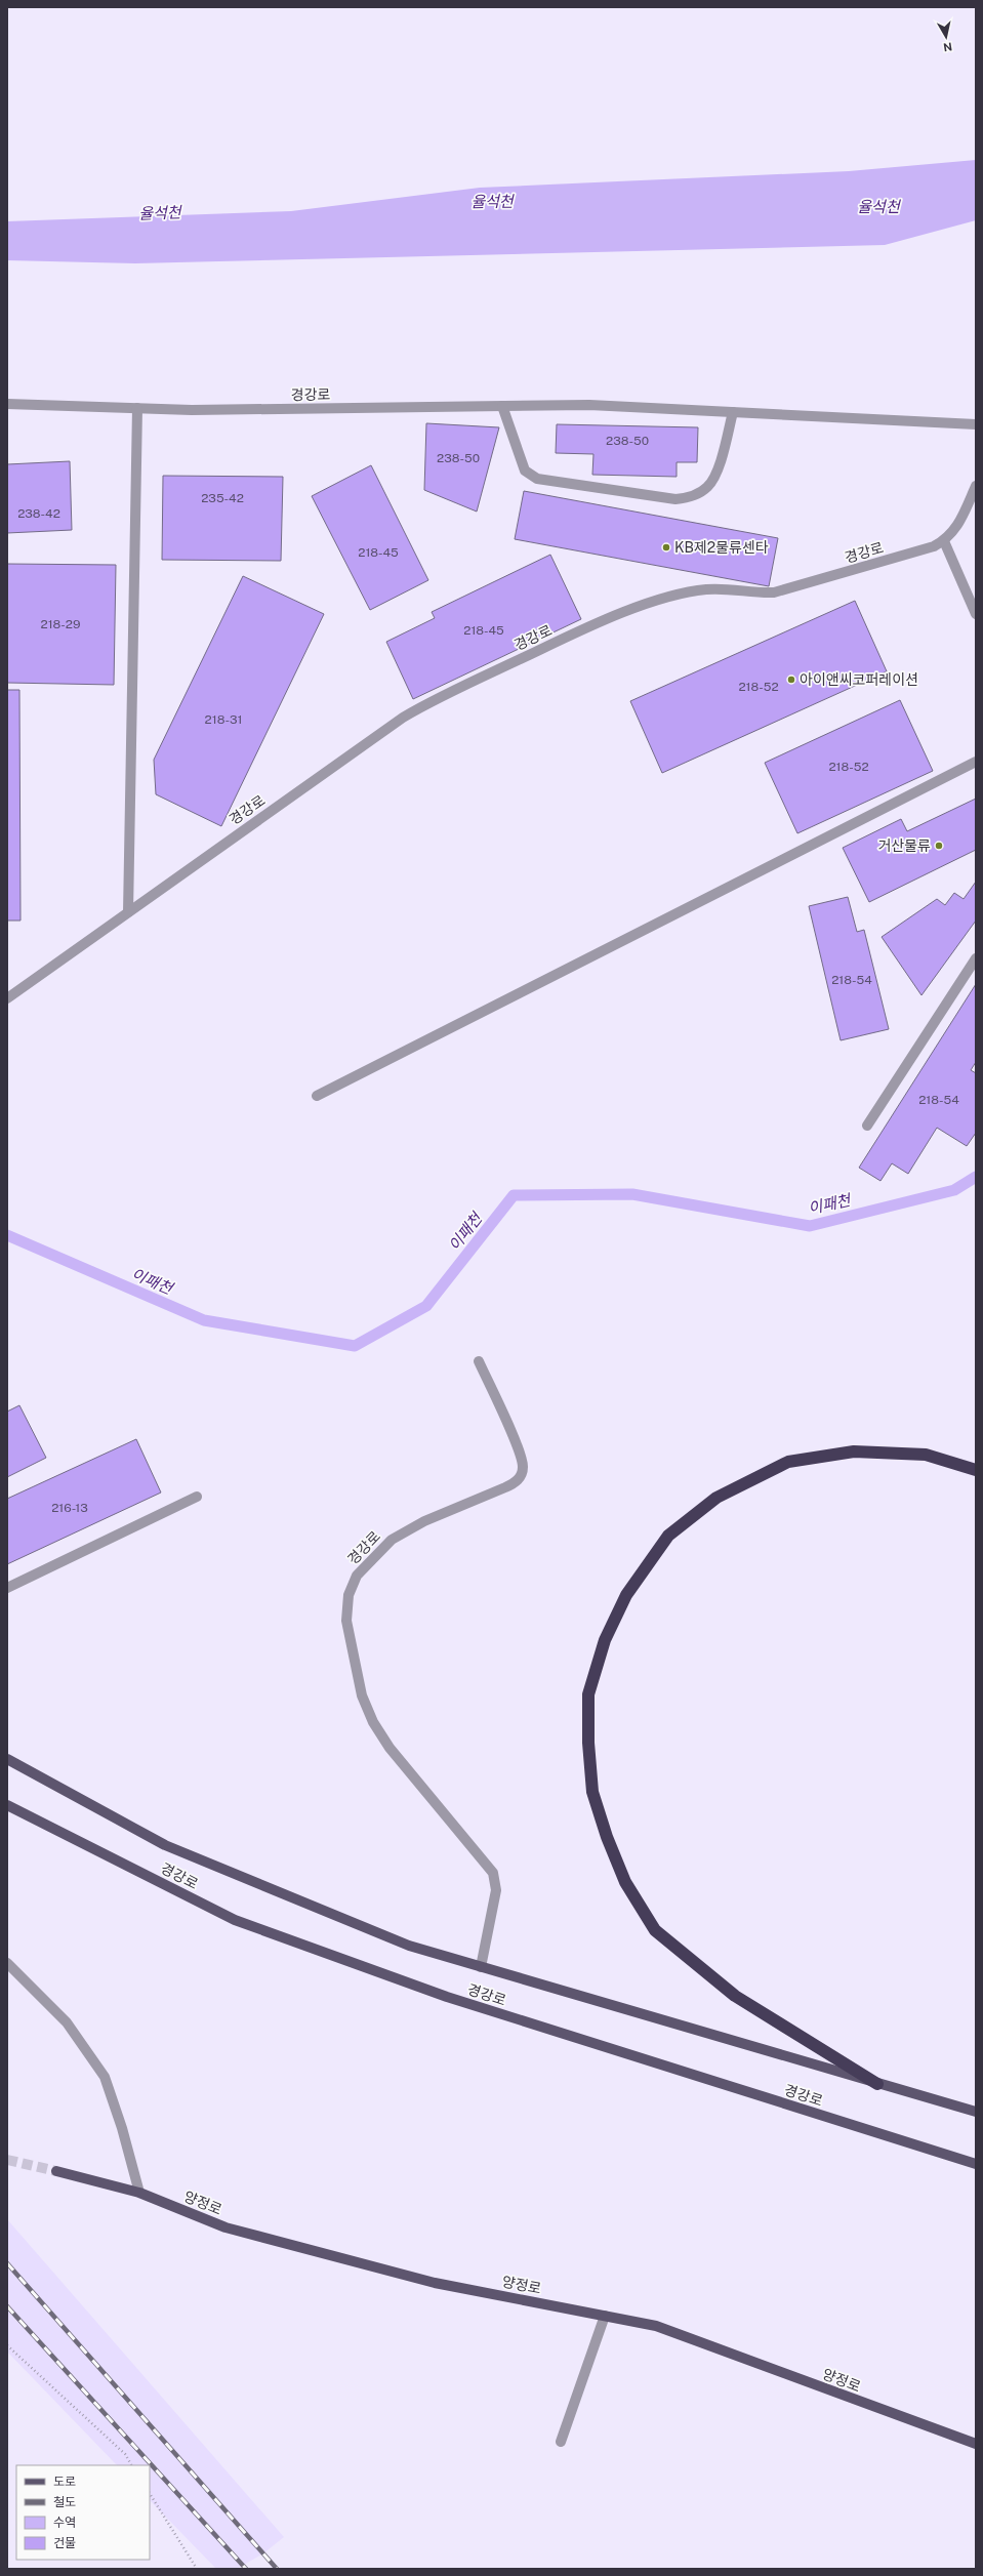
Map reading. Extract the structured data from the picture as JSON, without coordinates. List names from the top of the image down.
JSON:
{
  "streets": {
    "main road": ["경강로", "양정로"]
  },
  "water": ["율석천", "이패천"],
  "places": ["KB제2물류센타", "아이앤씨코퍼레이션", "거산물류"],
  "house_numbers": [
    "238-50",
    "238-50",
    "235-42",
    "238-42",
    "218-45",
    "218-29",
    "218-45",
    "218-52",
    "218-31",
    "218-52",
    "218-54",
    "218-54",
    "216-13"
  ],
  "legend": [
    "도로",
    "철도",
    "수역",
    "건물"
  ],
  "north": "bottom"
}
